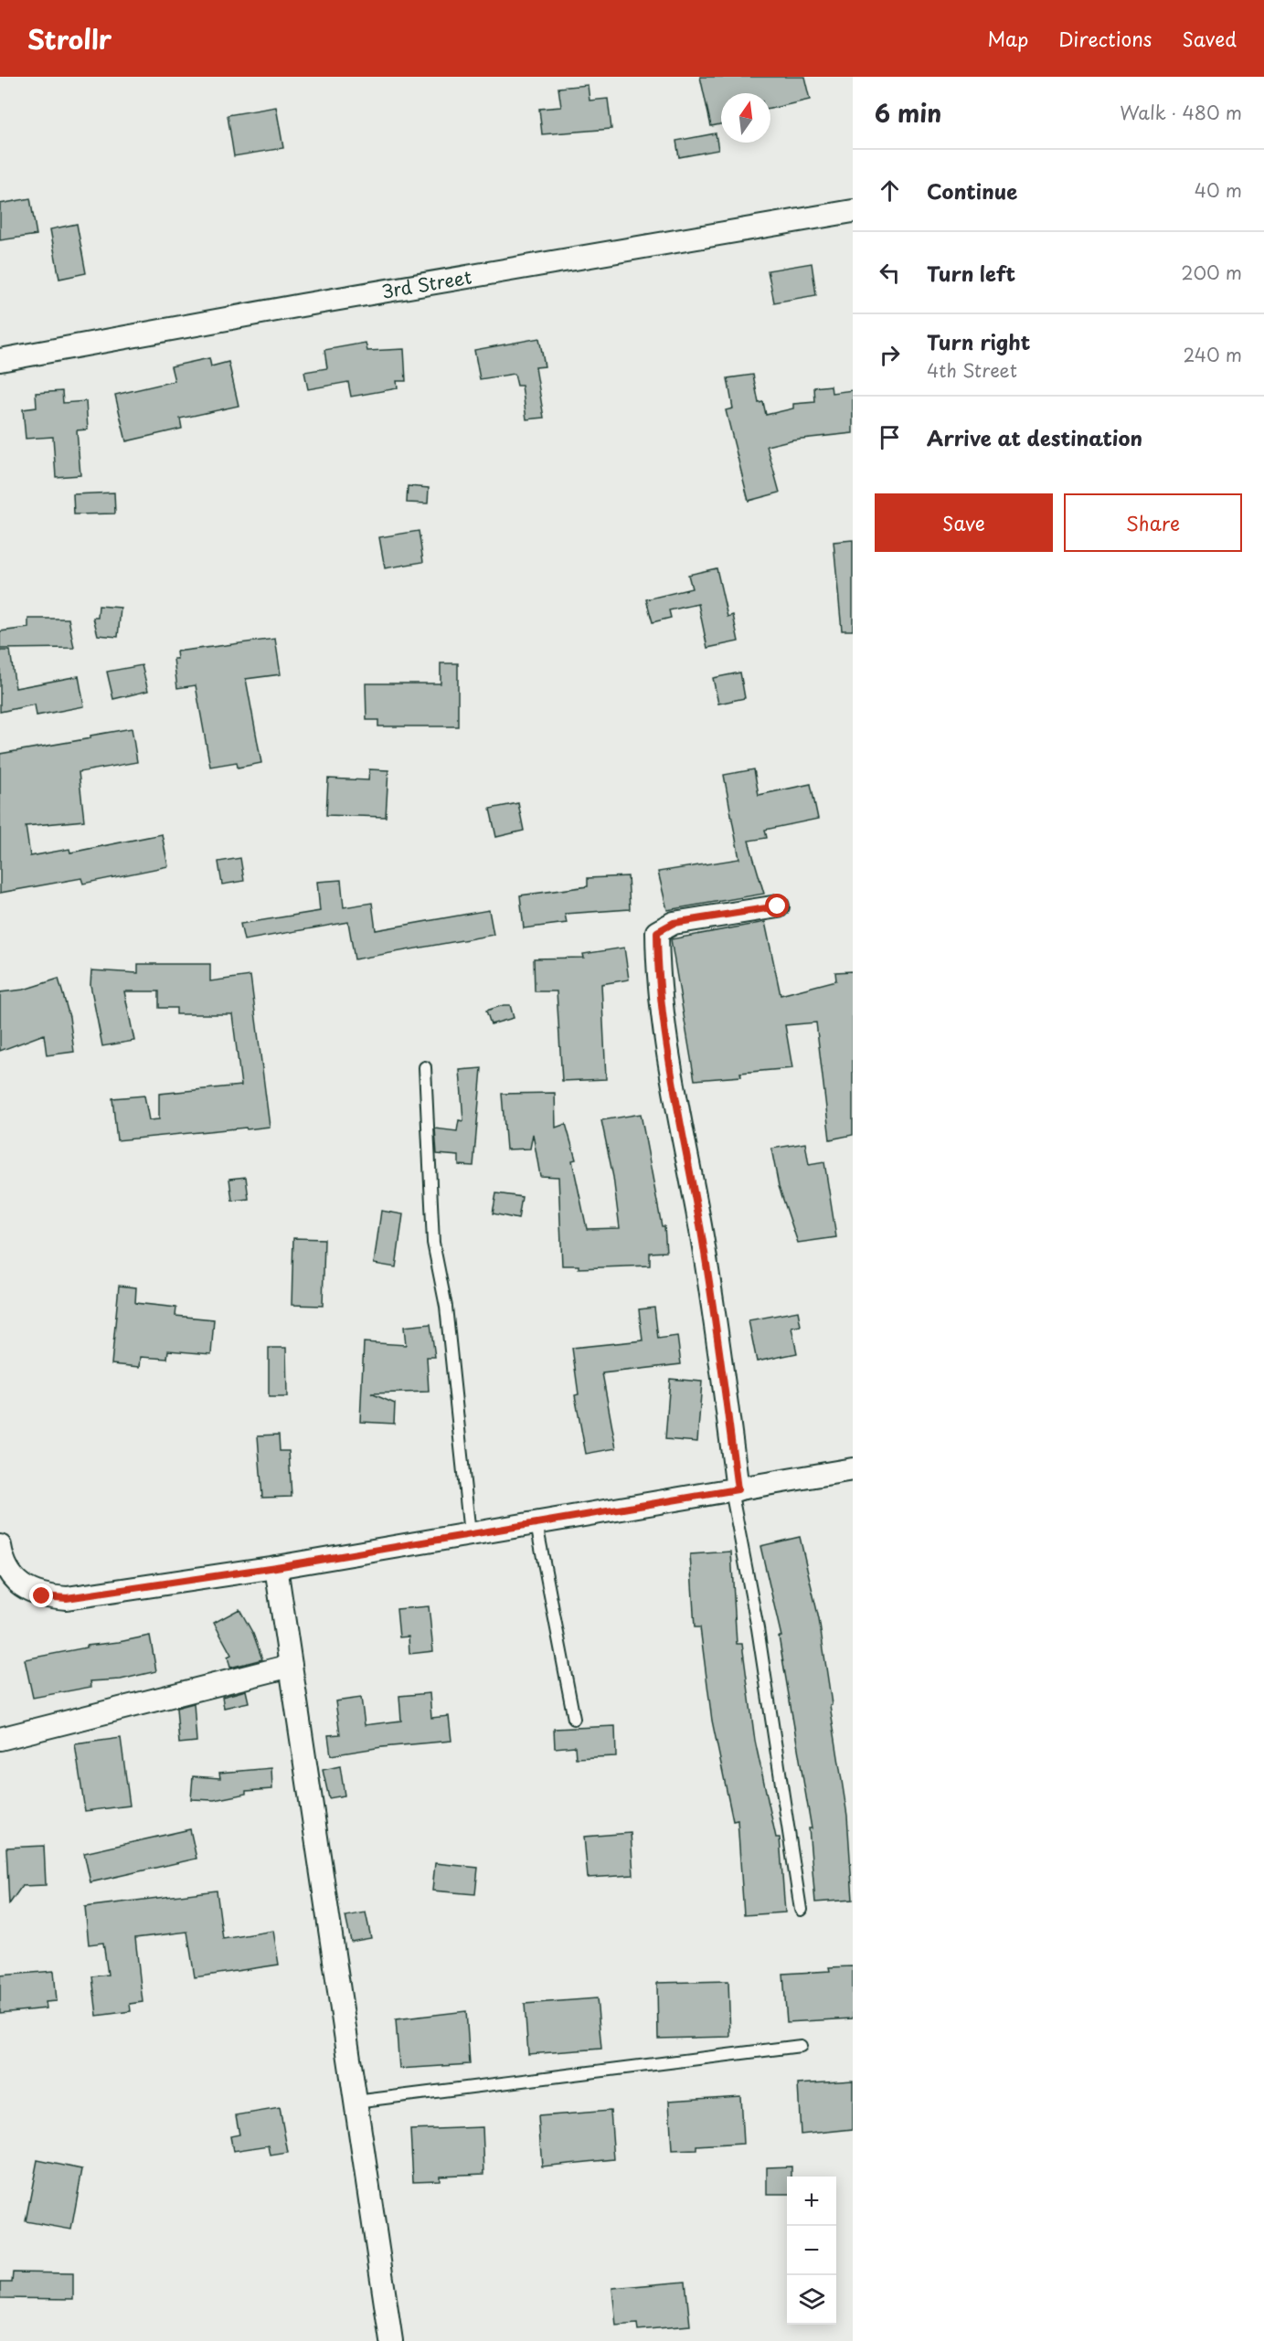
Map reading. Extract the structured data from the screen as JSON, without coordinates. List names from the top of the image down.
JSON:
{
  "streets": {
    "street": ["3rd Street"]
  },
  "north": "top",
  "page": {
    "header": "Strollr",
    "nav": ["Map", "Directions", "Saved"],
    "heading": ["6 min", "Walk · 480 m"],
    "list": [
      ["Continue", "40 m"],
      ["Turn left", "200 m"],
      ["Turn right", "4th Street", "240 m"],
      "Arrive at destination"
    ],
    "buttons": ["Save", "Share"],
    "map_buttons": ["+", "−"]
  }
}
